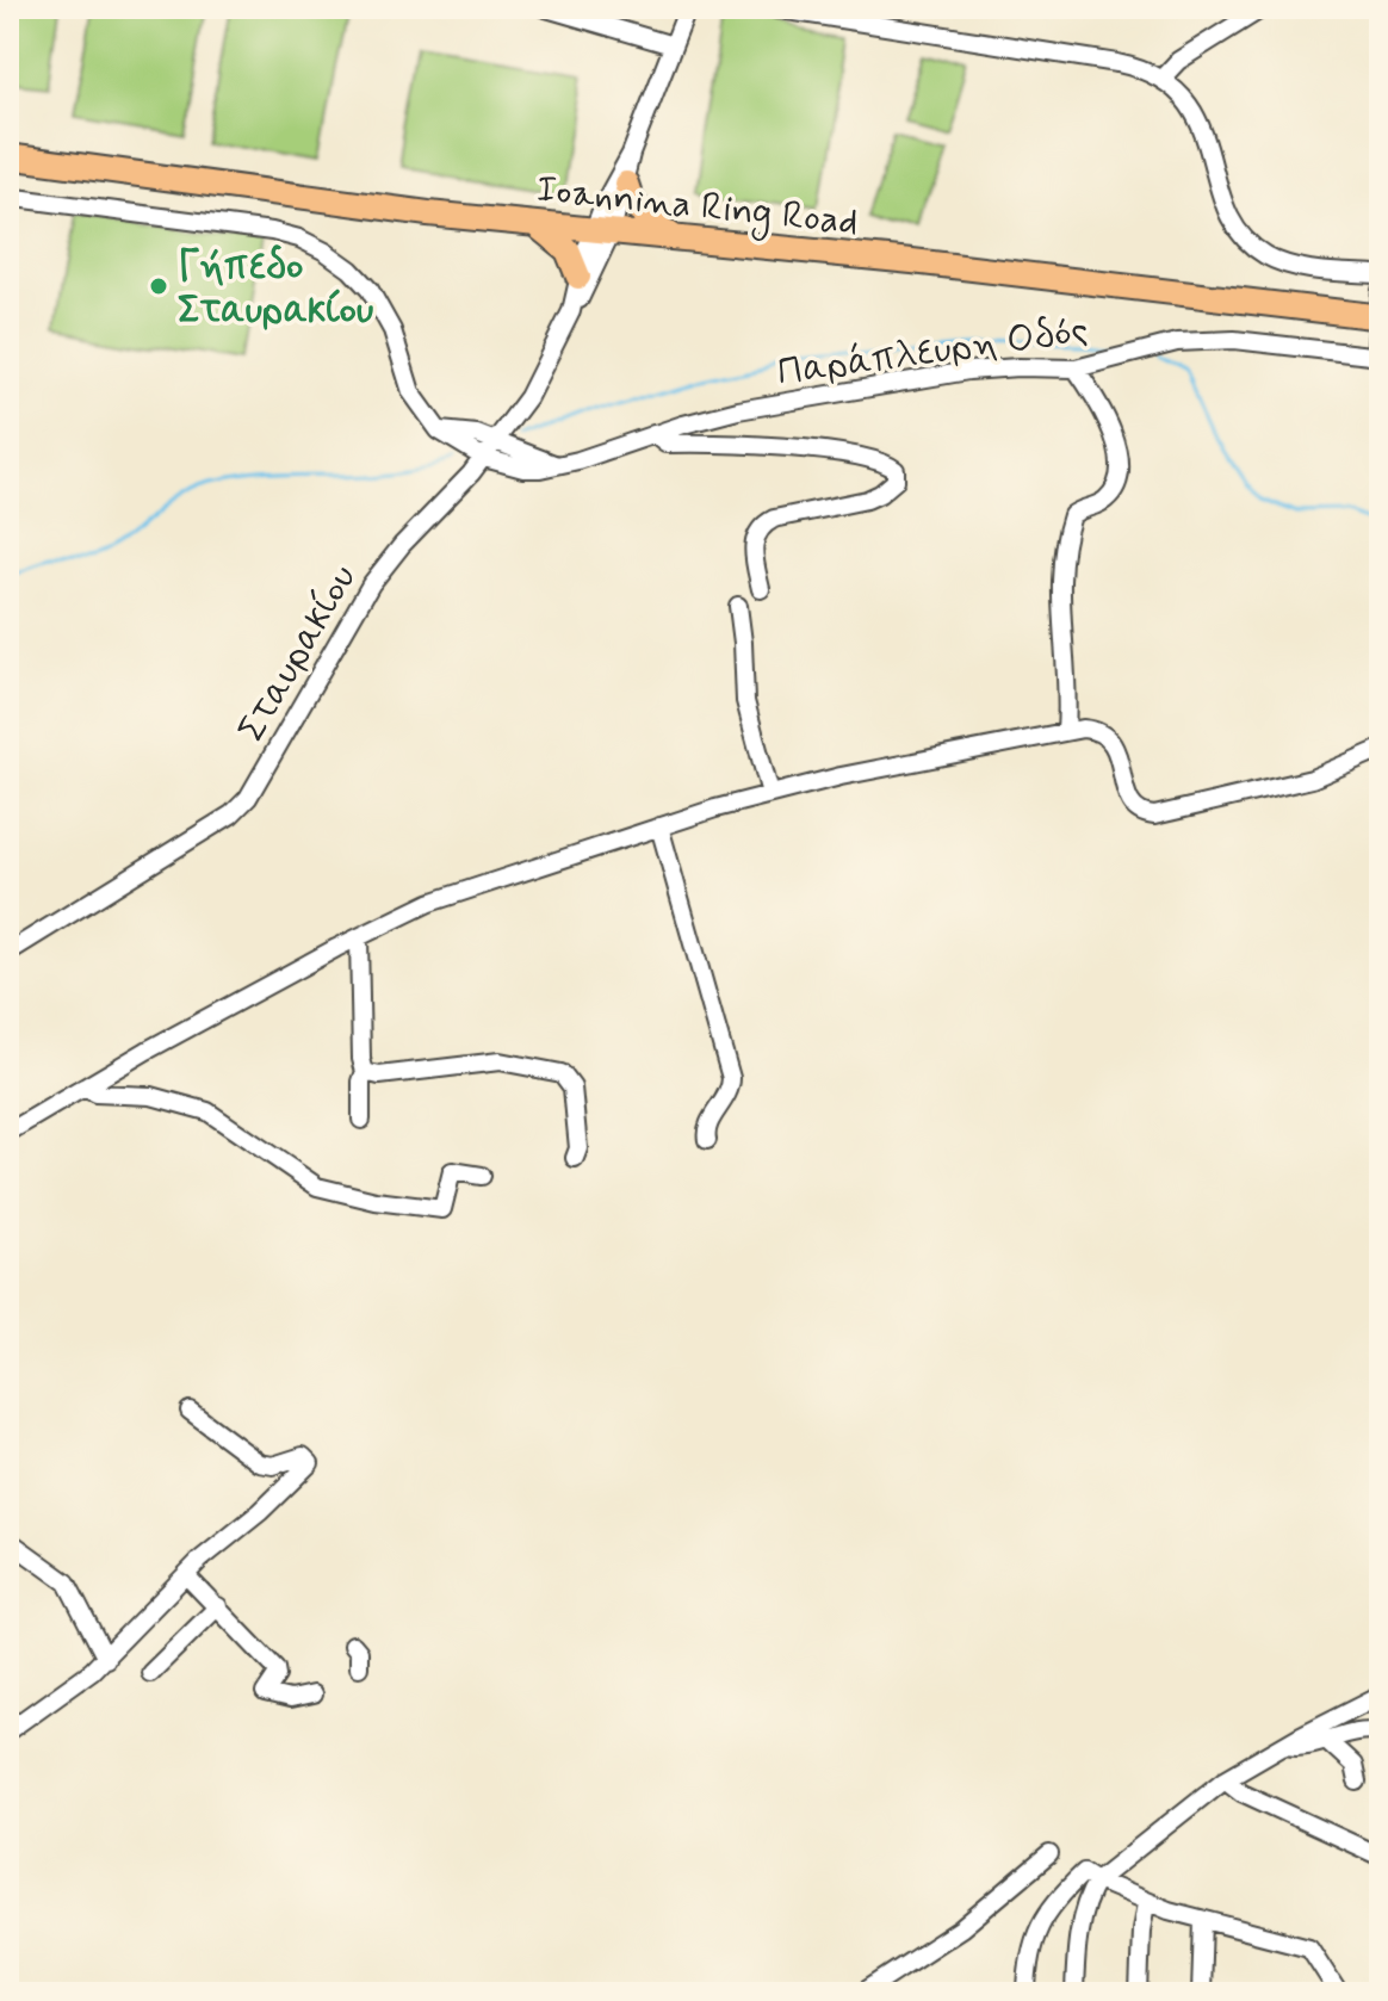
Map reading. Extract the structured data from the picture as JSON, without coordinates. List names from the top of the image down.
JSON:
{
  "streets": {
    "highway": ["Ioannina Ring Road"],
    "street": ["Παράπλευρη Οδός", "Σταυρακίου"]
  },
  "crossings": [
    ["Παράπλευρη Οδός", "Σταυρακίου"]
  ],
  "places": ["Γήπεδο Σταυρακίου"]
}
